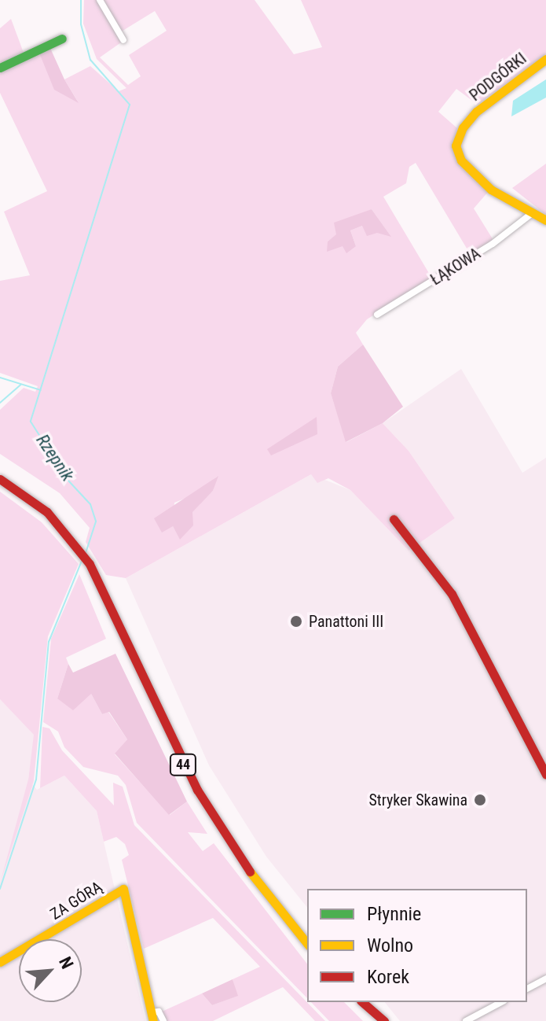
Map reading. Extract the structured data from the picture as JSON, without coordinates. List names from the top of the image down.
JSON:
{
  "streets": {
    "street": [
      "PODGÓRKI",
      "ŁĄKOWA",
      "44",
      "ZA GÓRĄ"
    ]
  },
  "crossings": [
    ["PODGÓRKI", "ŁĄKOWA"]
  ],
  "water": ["Rzepnik"],
  "places": ["Panattoni III", "Stryker Skawina"],
  "legend": ["Płynnie", "Wolno", "Korek"],
  "north": "top right"
}
